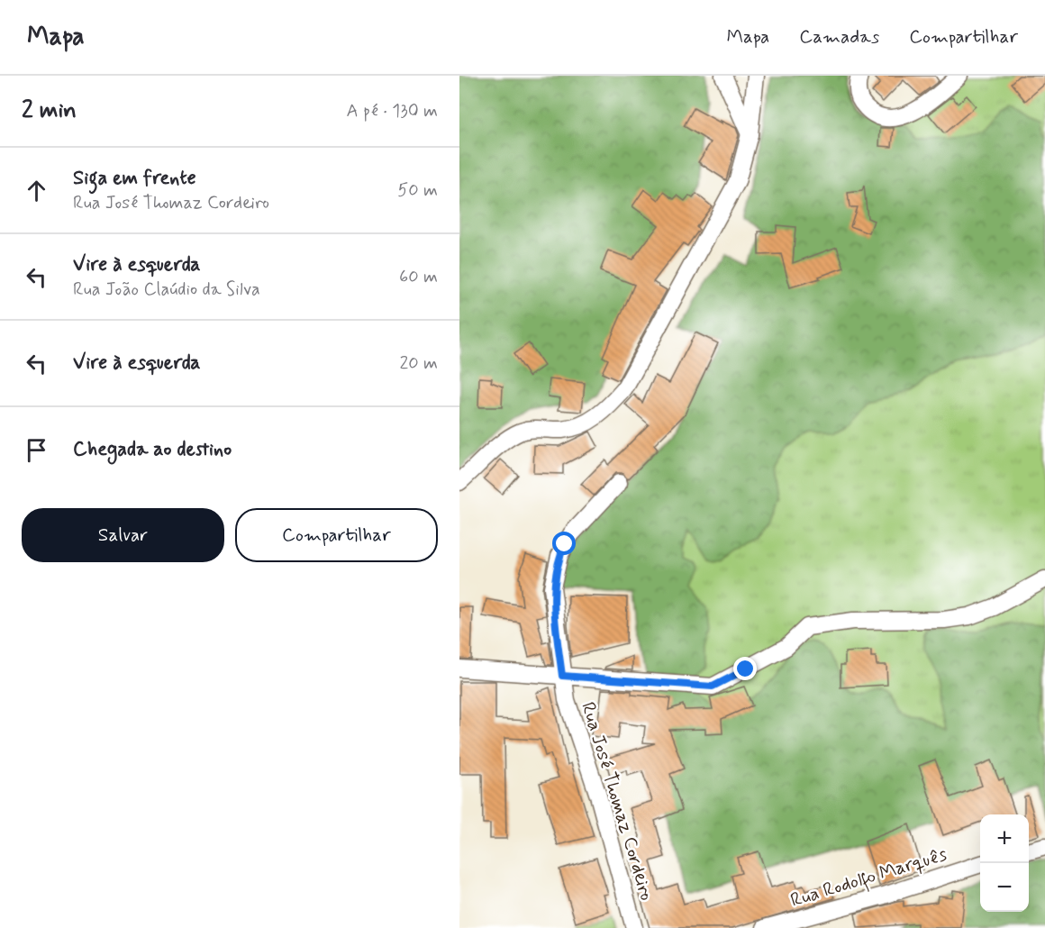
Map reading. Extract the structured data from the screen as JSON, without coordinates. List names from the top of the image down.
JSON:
{
  "streets": {
    "street": ["Rua José Thomaz Cordeiro", "Rua Rodolfo Marquês"]
  },
  "page": {
    "header": "Mapa",
    "nav": ["Mapa", "Camadas", "Compartilhar"],
    "heading": ["2 min", "A pé · 130 m"],
    "list": [
      ["Siga em frente", "Rua José Thomaz Cordeiro", "50 m"],
      ["Vire à esquerda", "Rua João Claúdio da Silva", "60 m"],
      ["Vire à esquerda", "20 m"],
      "Chegada ao destino"
    ],
    "buttons": ["Salvar", "Compartilhar"],
    "map_buttons": ["+", "−"]
  }
}
